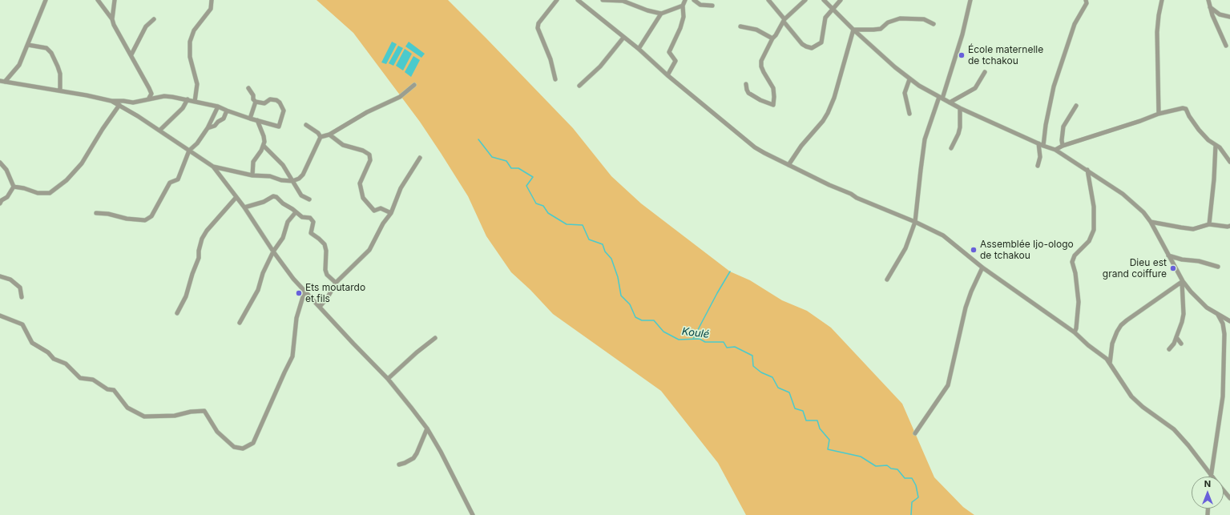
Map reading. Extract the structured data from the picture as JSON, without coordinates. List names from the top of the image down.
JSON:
{
  "water": ["Koulé"],
  "places": [
    "École maternelle de tchakou",
    "Assemblée Ijo-ologo de tchakou",
    "Dieu est grand coiffure",
    "Ets moutardo et fils"
  ],
  "north": "top"
}
